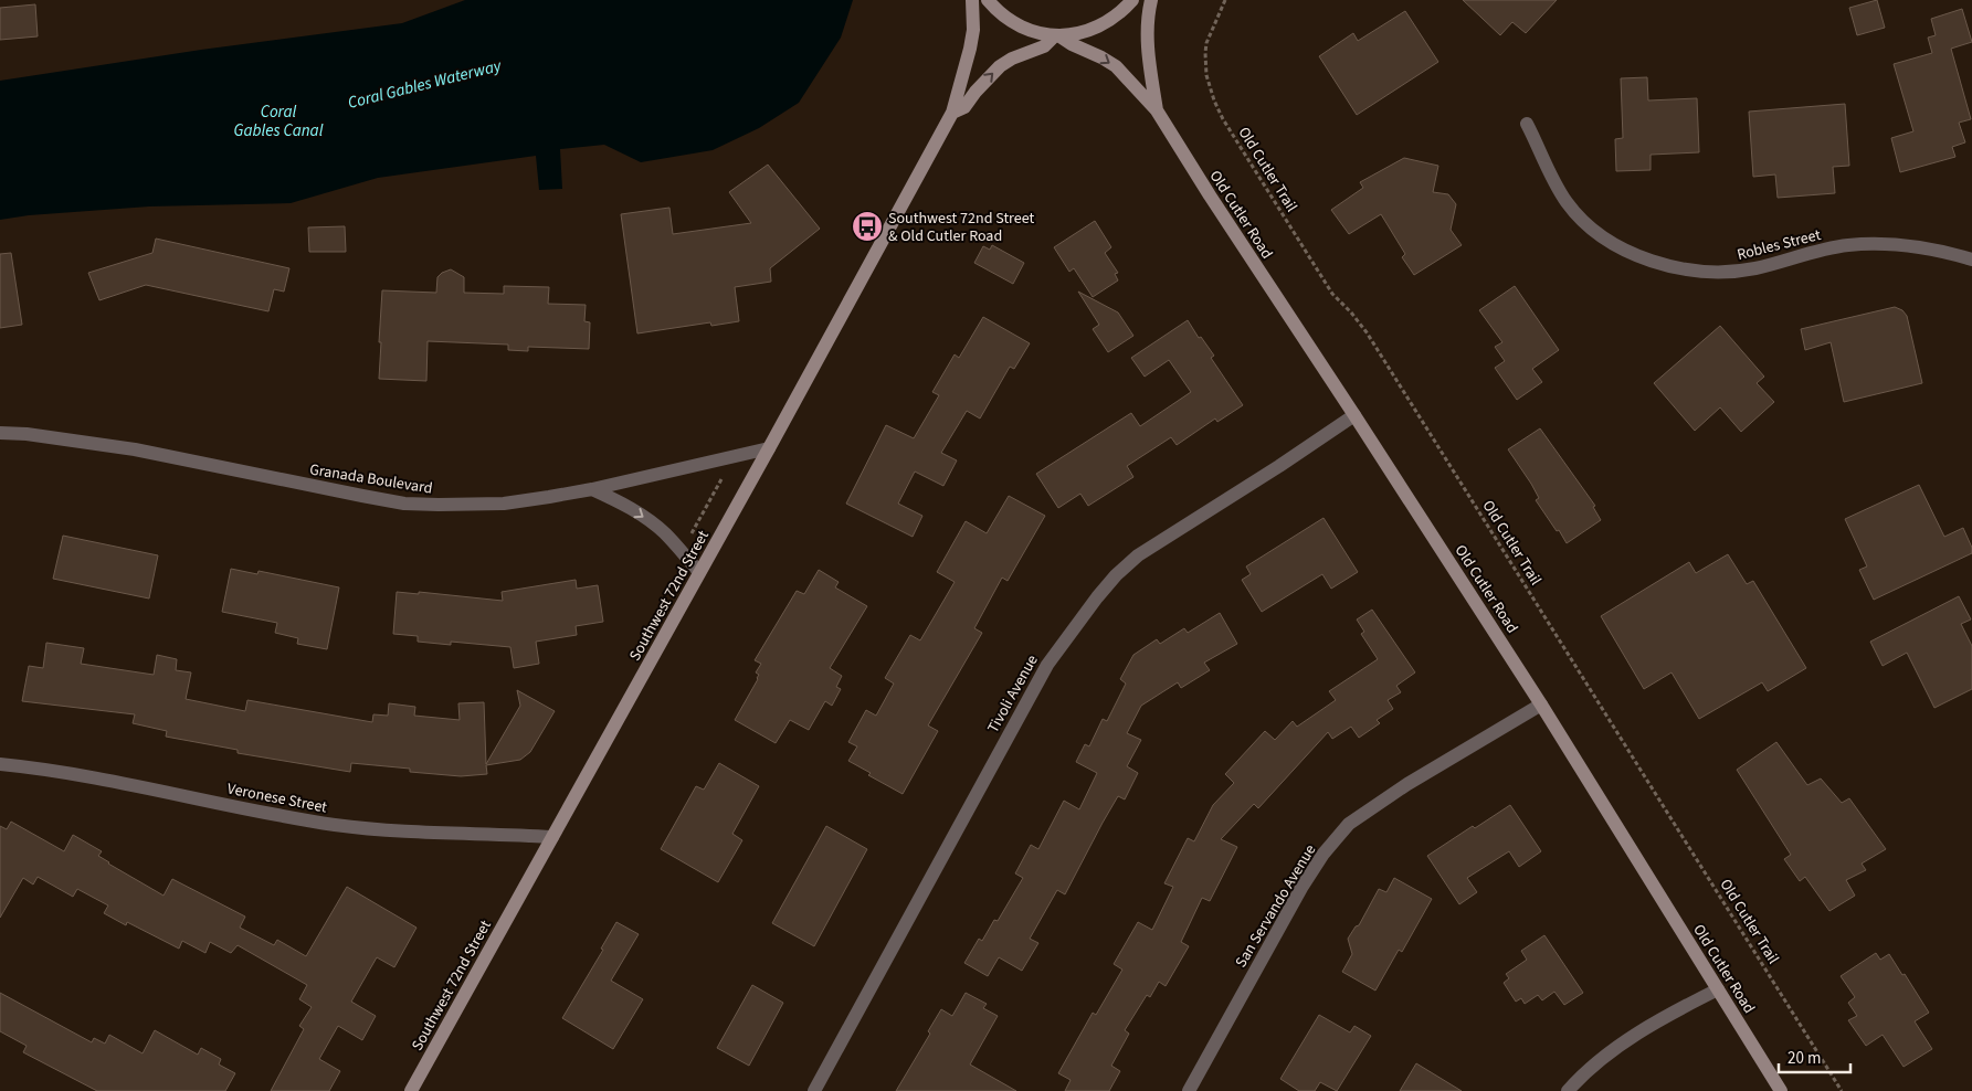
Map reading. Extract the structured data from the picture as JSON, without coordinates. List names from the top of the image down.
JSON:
{
  "streets": {
    "main road": ["Old Cutler Road", "Southwest 72nd Street"],
    "street": [
      "Robles Street",
      "Granada Boulevard",
      "Tivoli Avenue",
      "Veronese Street",
      "San Servando Avenue"
    ],
    "path": ["Old Cutler Trail"]
  },
  "crossings": [
    ["Old Cutler Road", "Southwest 72nd Street"],
    ["Old Cutler Road", "Tivoli Avenue"],
    ["Old Cutler Road", "San Servando Avenue"],
    ["Granada Boulevard", "Southwest 72nd Street"],
    ["Southwest 72nd Street", "Veronese Street"]
  ],
  "water": ["Coral Gables Waterway", "Coral Gables Canal"],
  "places": {
    "bus stop": ["Southwest 72nd Street & Old Cutler Road"]
  },
  "scale_bar": "20 m"
}
